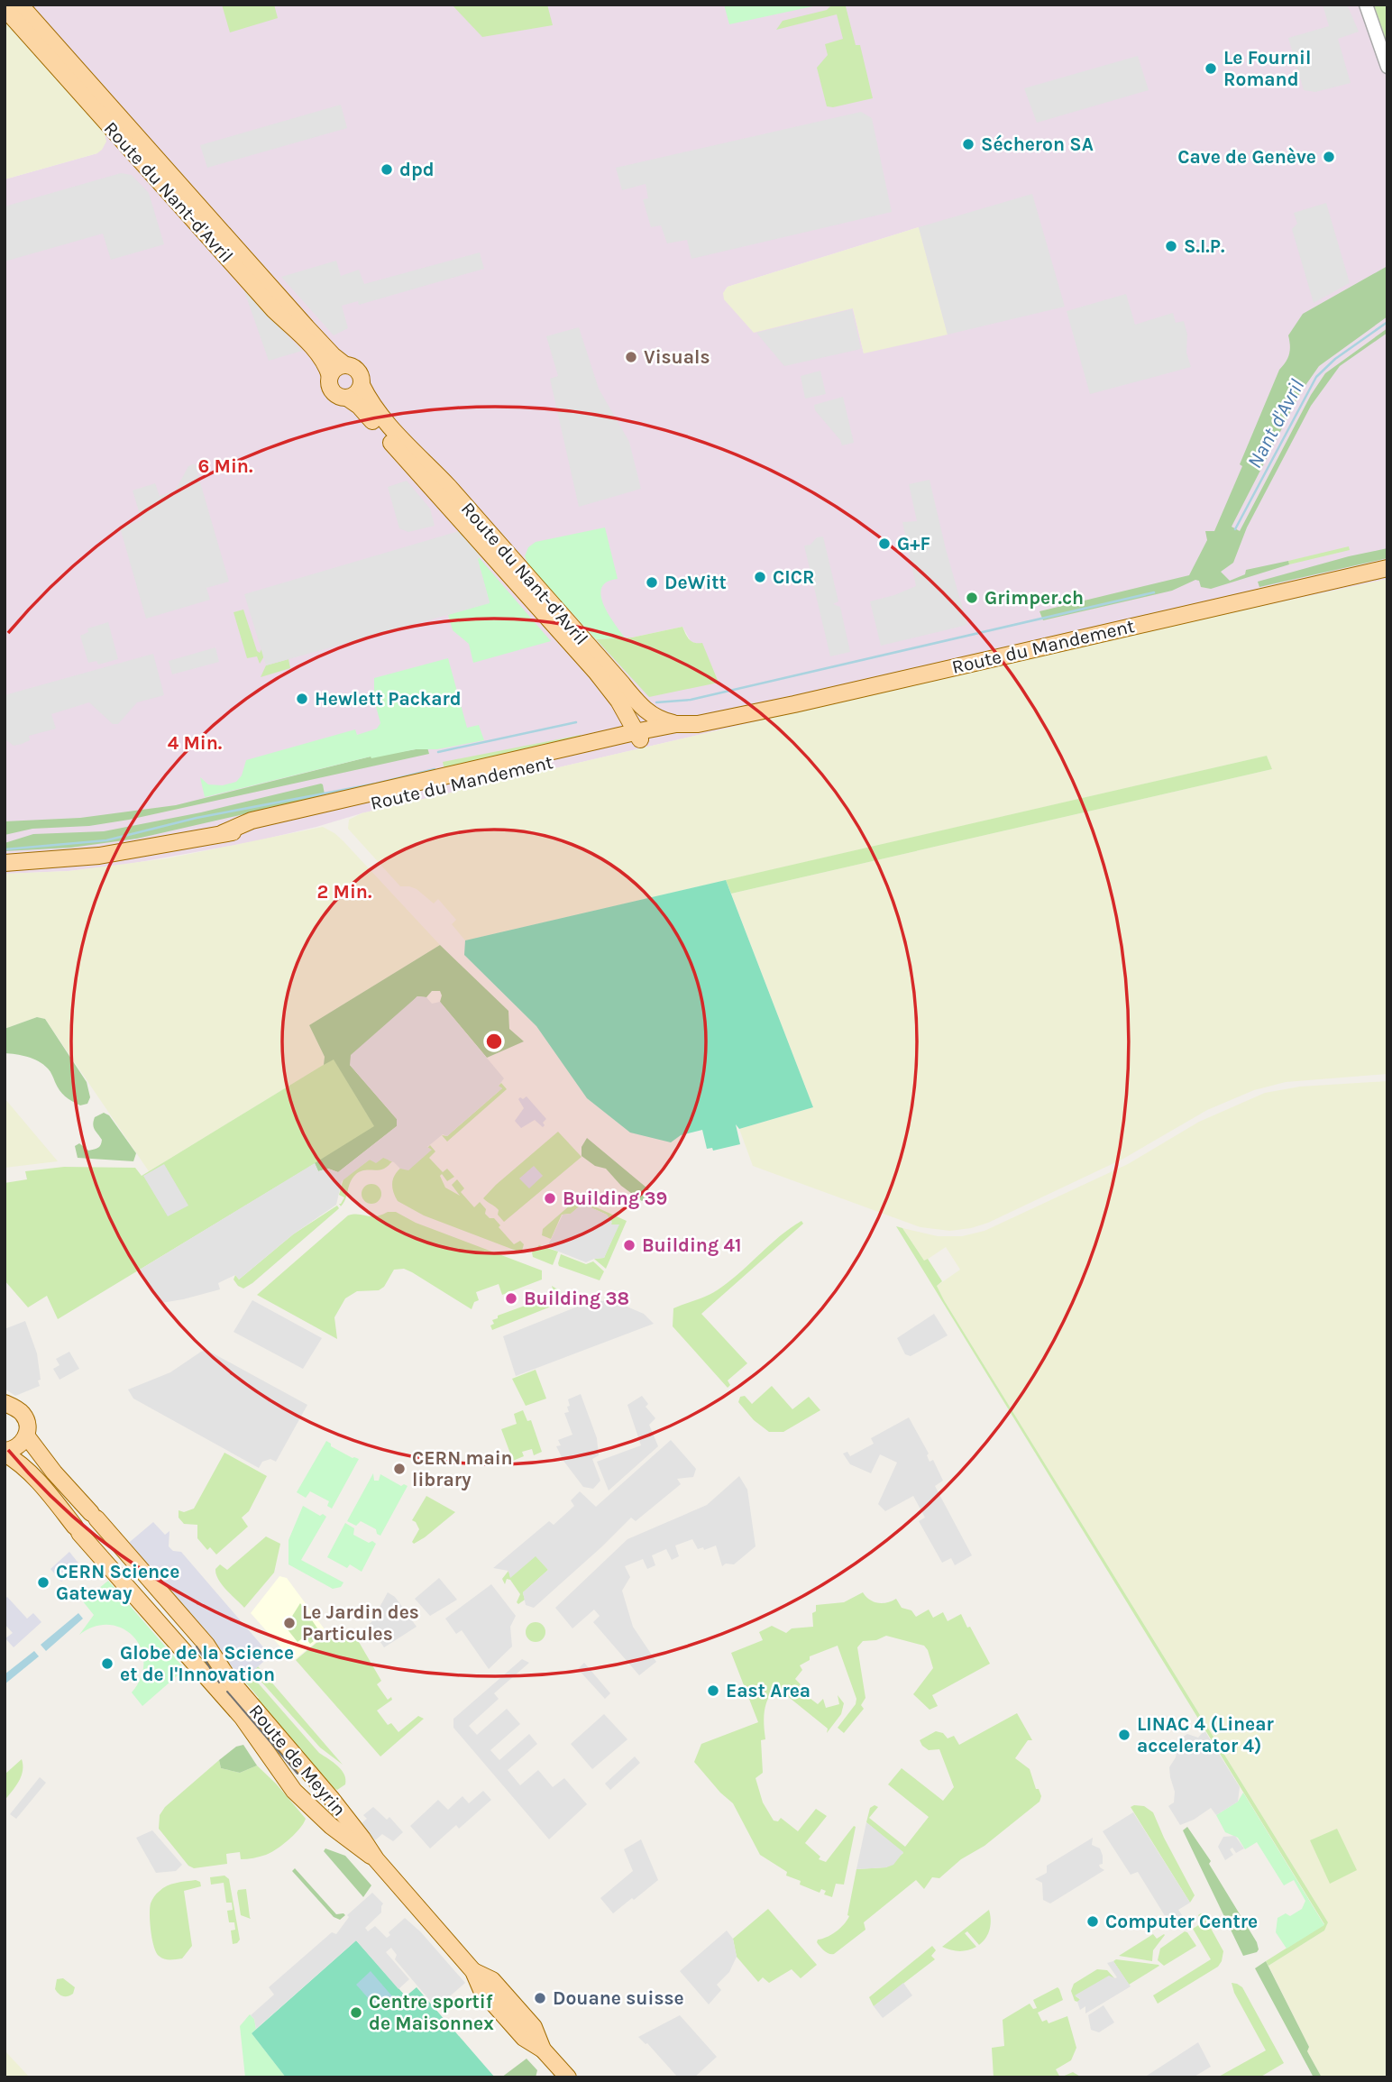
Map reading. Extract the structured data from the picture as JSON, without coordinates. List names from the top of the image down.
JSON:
{
  "streets": {
    "main road": ["Route du Nant-d'Avril", "Route du Mandement", "Route de Meyrin"]
  },
  "crossings": [
    ["Route du Nant-d'Avril", "Route du Mandement"]
  ],
  "water": ["Nant d'Avril"],
  "places": [
    "Le Fournil Romand",
    "Sécheron SA",
    "Cave de Genève",
    "dpd",
    "S.I.P.",
    "Visuals",
    "G+F",
    "CICR",
    "DeWitt",
    "Grimper.ch",
    "Hewlett Packard",
    "Building 39",
    "Building 41",
    "Building 38",
    "CERN main library",
    "CERN Science Gateway",
    "Le Jardin des Particules",
    "Globe de la Science et de l'Innovation",
    "East Area",
    "LINAC 4 (Linear accelerator 4)",
    "Computer Centre",
    "Douane suisse",
    "Centre sportif de Maisonnex"
  ],
  "rings": ["6 Min.", "4 Min.", "2 Min."]
}
